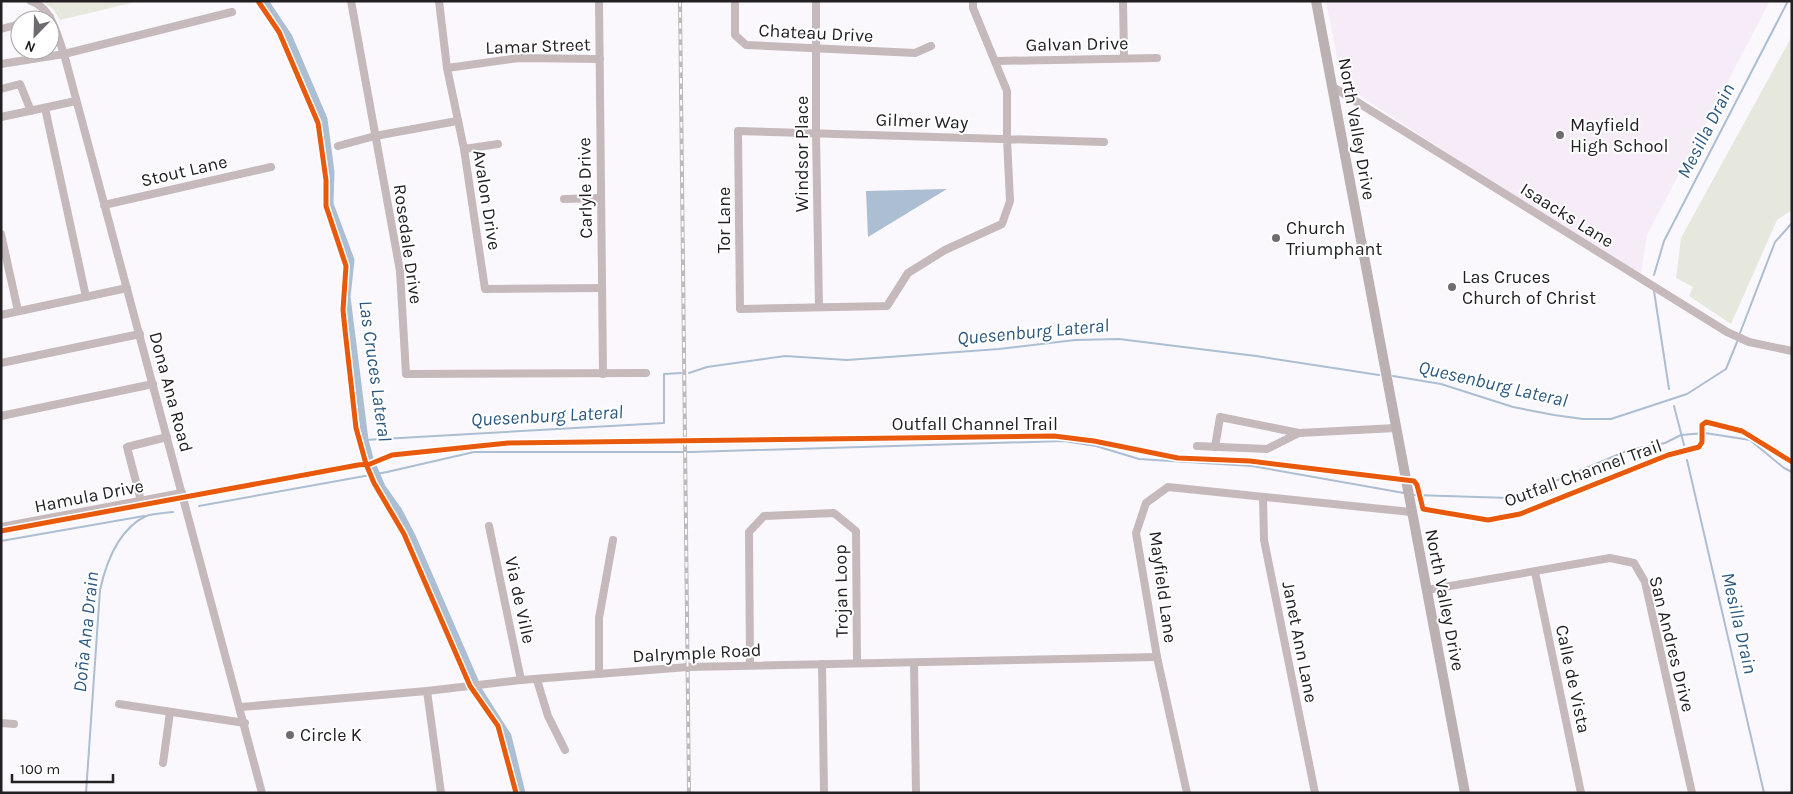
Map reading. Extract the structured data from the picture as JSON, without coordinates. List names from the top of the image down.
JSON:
{
  "streets": {
    "main road": ["North Valley Drive"],
    "street": [
      "Chateau Drive",
      "Galvan Drive",
      "Lamar Street",
      "Gilmer Way",
      "Windsor Place",
      "Stout Lane",
      "Carlyle Drive",
      "Avalon Drive",
      "Isaacks Lane",
      "Tor Lane",
      "Rosedale Drive",
      "Dona Ana Road",
      "Hamula Drive",
      "Mayfield Lane",
      "Trojan Loop",
      "Via de Ville",
      "Janet Ann Lane",
      "San Andres Drive",
      "Dalrymple Road",
      "Calle de Vista"
    ],
    "cycle path": ["Outfall Channel Trail"]
  },
  "crossings": [
    ["Chateau Drive", "Windsor Place"],
    ["Lamar Street", "Carlyle Drive"],
    ["Lamar Street", "Avalon Drive"],
    ["Gilmer Way", "Windsor Place"],
    ["Gilmer Way", "Tor Lane"],
    ["North Valley Drive", "Isaacks Lane"],
    ["North Valley Drive", "Mayfield Lane"],
    ["North Valley Drive", "San Andres Drive"],
    ["Windsor Place", "Tor Lane"],
    ["Stout Lane", "Dona Ana Road"],
    ["Carlyle Drive", "Avalon Drive"],
    ["Carlyle Drive", "Rosedale Drive"],
    ["Dona Ana Road", "Hamula Drive"],
    ["Dona Ana Road", "Dalrymple Road"],
    ["Mayfield Lane", "Janet Ann Lane"],
    ["Mayfield Lane", "Dalrymple Road"],
    ["Trojan Loop", "Dalrymple Road"],
    ["Via de Ville", "Dalrymple Road"],
    ["San Andres Drive", "Calle de Vista"]
  ],
  "water": [
    "Mesilla Drain",
    "Quesenburg Lateral",
    "Las Cruces Lateral",
    "Doña Ana Drain"
  ],
  "places": [
    "Mayfield High School",
    "Church Triumphant",
    "Las Cruces Church of Christ",
    "Circle K"
  ],
  "scale_bar": "100 m",
  "north": "bottom left"
}
